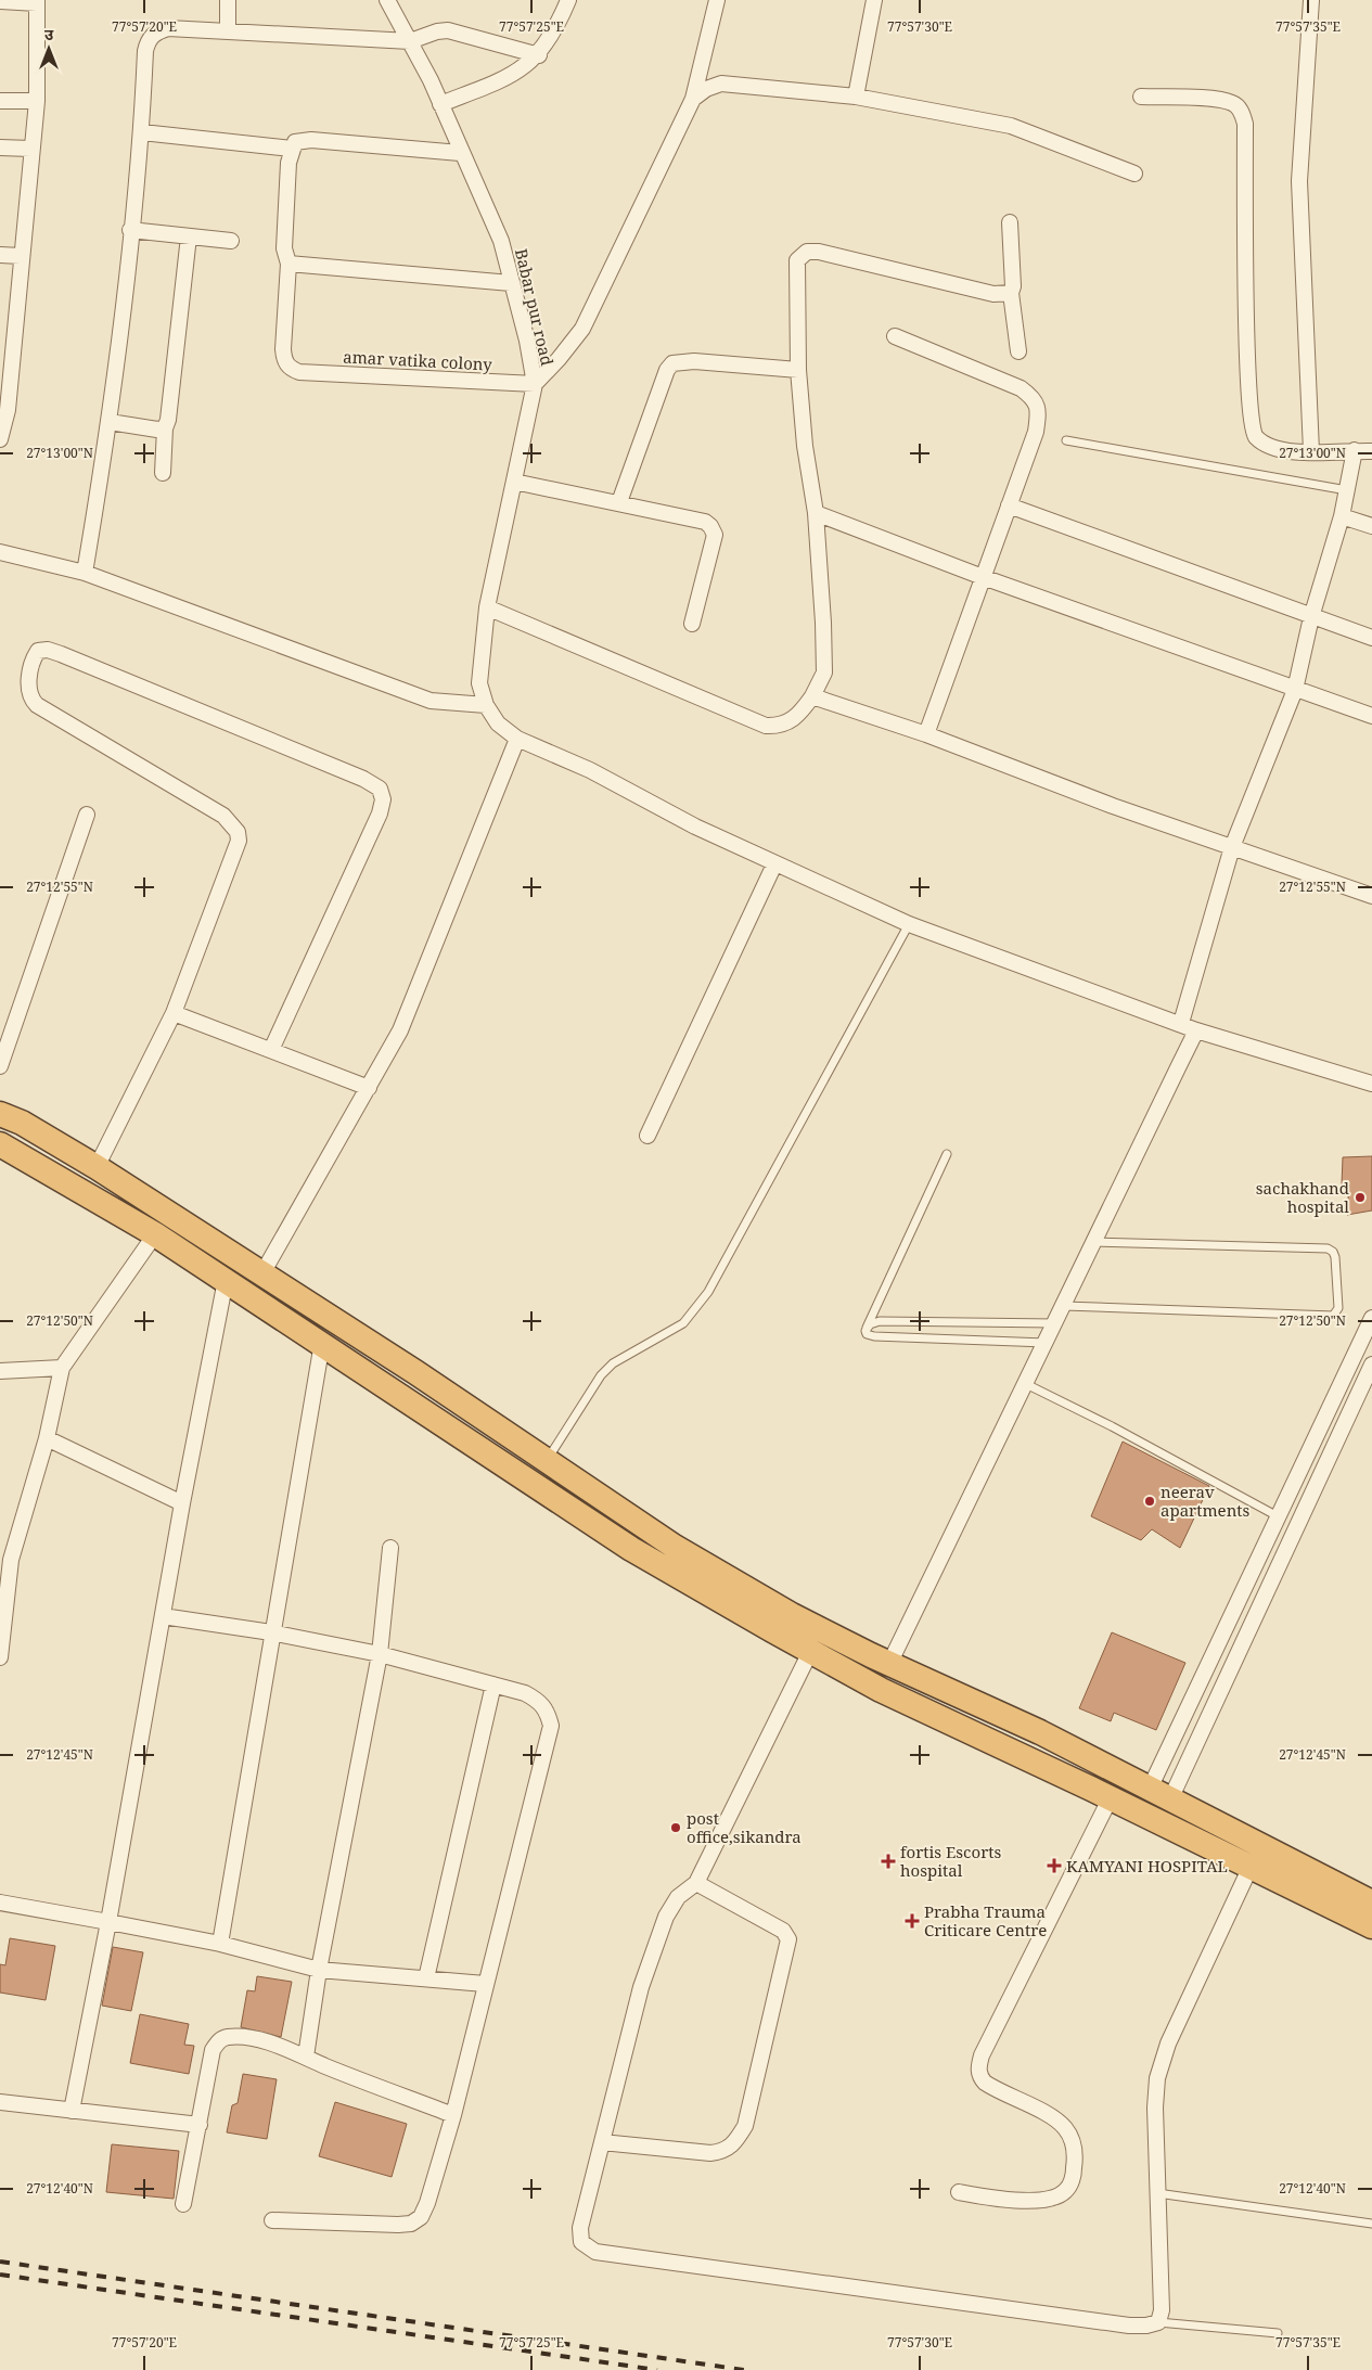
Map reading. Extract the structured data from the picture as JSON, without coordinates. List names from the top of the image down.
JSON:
{
  "streets": {
    "street": ["Babar pur road", "amar vatika colony"]
  },
  "crossings": [
    ["Babar pur road", "amar vatika colony"]
  ],
  "places": {
    "other": ["sachakhand hospital", "neerav apartments", "post office,sikandra"],
    "health": ["fortis Escorts hospital", "KAMYANI HOSPITAL", "Prabha Trauma Criticare Centre"]
  },
  "north": "top",
  "coordinates": [
    "77°57'20\"E",
    "77°57'25\"E",
    "77°57'30\"E",
    "77°57'35\"E",
    "27°13'00\"N",
    "27°12'55\"N",
    "27°12'50\"N",
    "27°12'45\"N",
    "27°12'40\"N"
  ]
}
